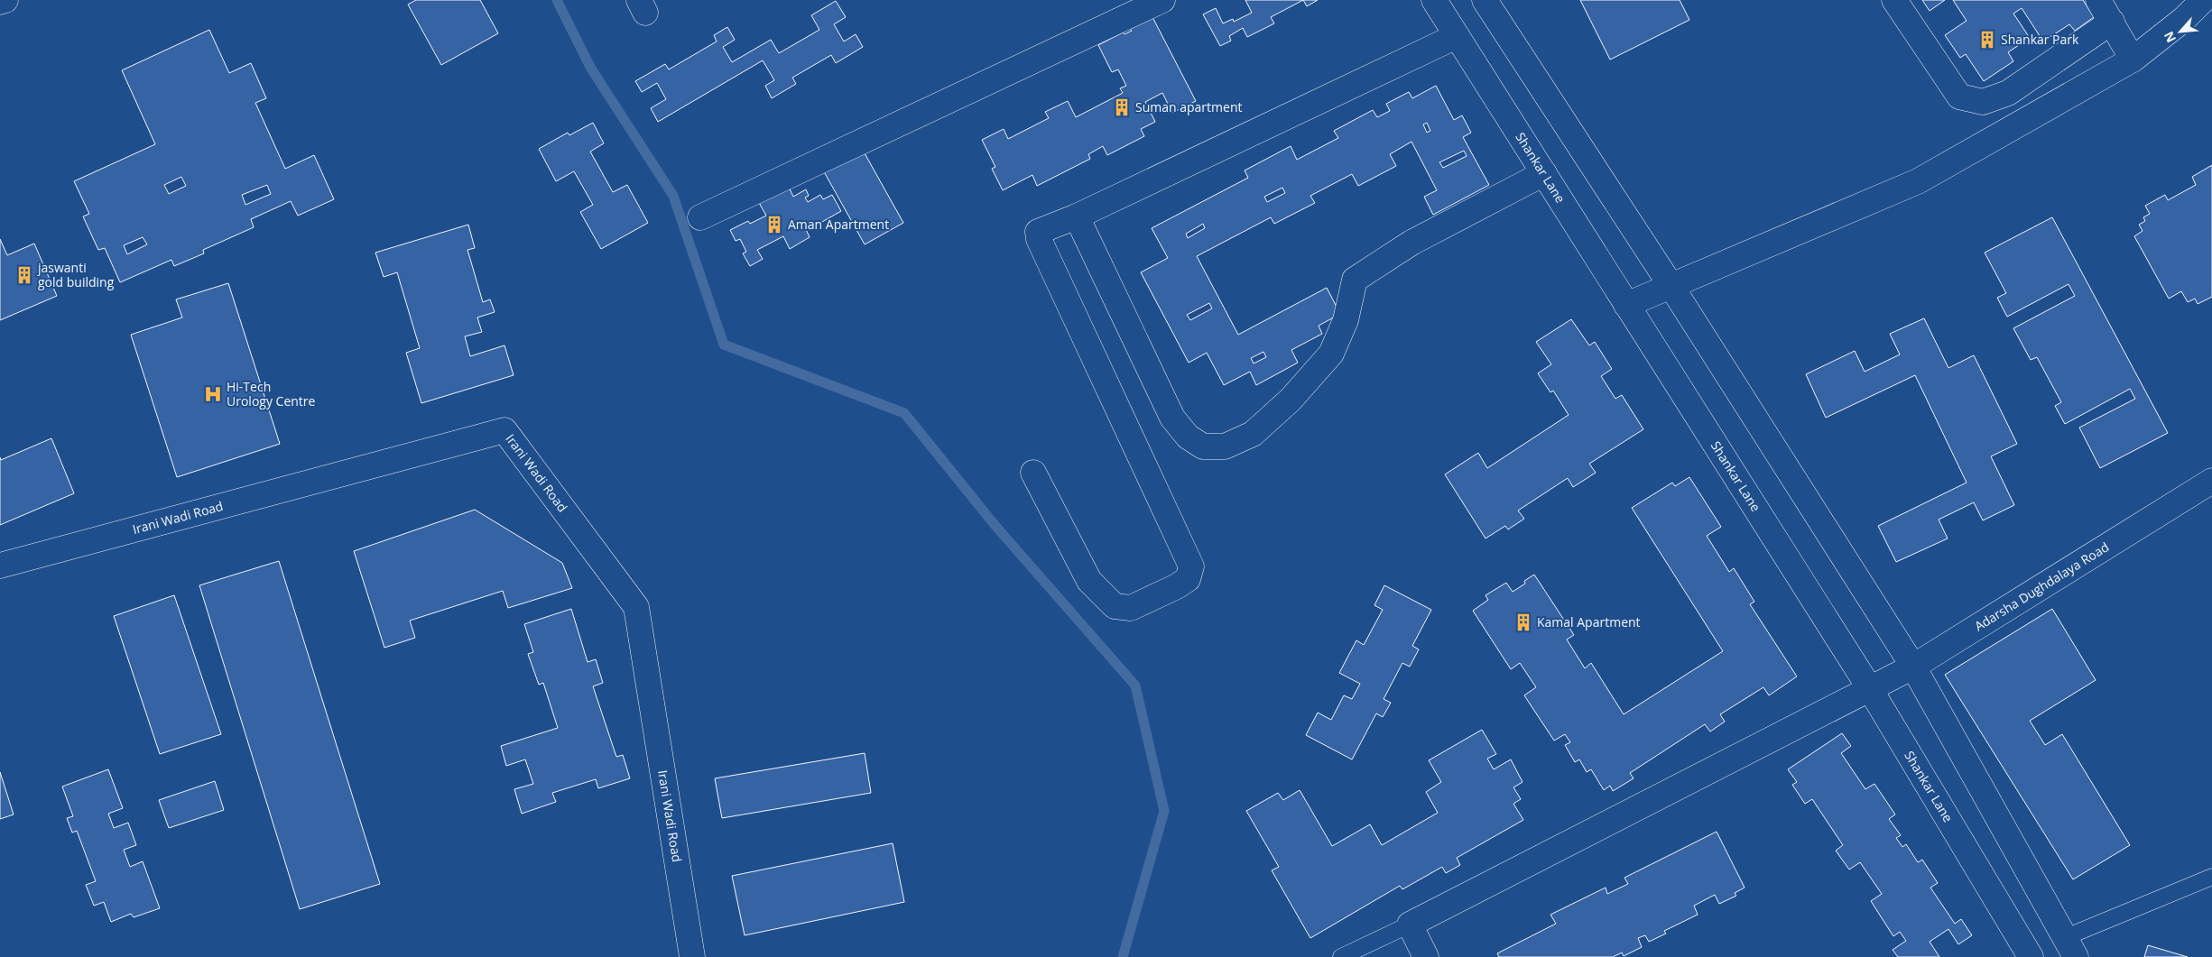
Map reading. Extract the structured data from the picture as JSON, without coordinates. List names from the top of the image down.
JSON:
{
  "streets": {
    "street": ["Shankar Lane", "Irani Wadi Road", "Adarsha Dughdalaya Road"]
  },
  "crossings": [
    ["Shankar Lane", "Adarsha Dughdalaya Road"]
  ],
  "places": {
    "building": [
      "Shankar Park",
      "Suman apartment",
      "Aman Apartment",
      "jaswanti gold building",
      "Kamal Apartment"
    ],
    "hospital": ["Hi-Tech Urology Centre"]
  },
  "north": "bottom left"
}
